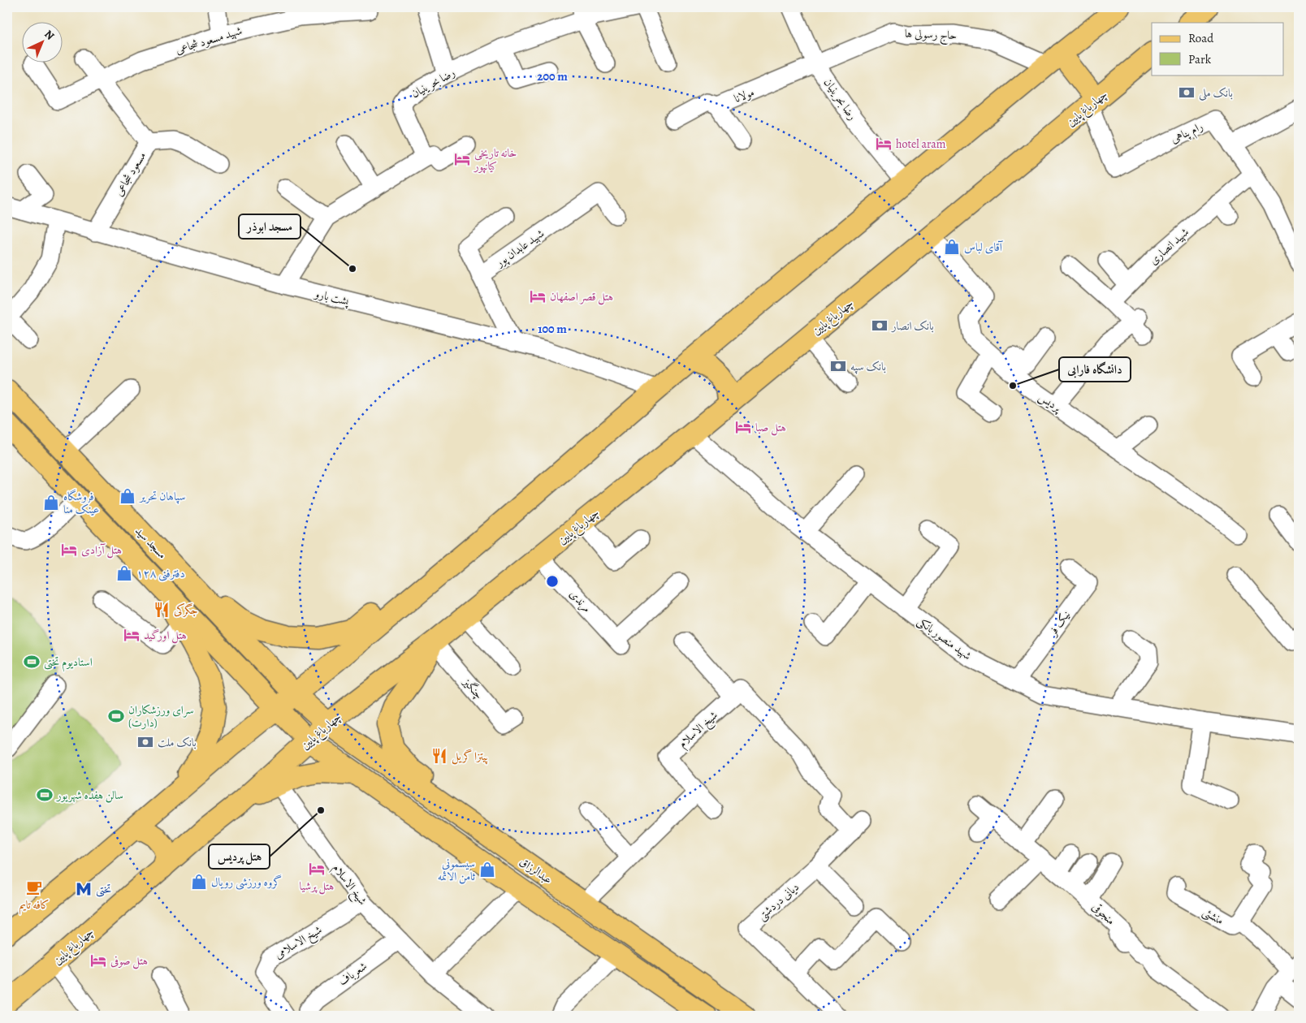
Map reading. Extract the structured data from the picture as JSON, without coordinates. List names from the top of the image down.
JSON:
{
  "streets": {
    "main road": ["چهارباغ پایین", "مسجد سید", "عبدالرزاق"],
    "street": [
      "حاج رسولی ها",
      "شهید مسعود شجاعی",
      "رضا بحرینیان",
      "مولانا",
      "رام پناهی",
      "مسعود شجاعی",
      "شهید انصاری",
      "شهید عابدان پور",
      "پشت بارو",
      "پردیس",
      "مرندی",
      "نیک فر",
      "شهید منصور بانکی",
      "چنگیز",
      "شیخ الاسلام",
      "دیانی دردشتی",
      "منجوقی",
      "منشئی",
      "شیخ الاسلامی",
      "شعرباف"
    ]
  },
  "crossings": [
    ["حاج رسولی ها", "رضا بحرینیان"],
    ["حاج رسولی ها", "مولانا"],
    ["شهید مسعود شجاعی", "مسعود شجاعی"],
    ["رضا بحرینیان", "مولانا"],
    ["چهارباغ پایین", "رام پناهی"],
    ["چهارباغ پایین", "پردیس"],
    ["چهارباغ پایین", "مسجد سید"],
    ["چهارباغ پایین", "مرندی"],
    ["چهارباغ پایین", "شهید منصور بانکی"],
    ["چهارباغ پایین", "چنگیز"],
    ["چهارباغ پایین", "عبدالرزاق"],
    ["رام پناهی", "شهید انصاری"],
    ["مسعود شجاعی", "پشت بارو"],
    ["مسجد سید", "عبدالرزاق"],
    ["نیک فر", "شهید منصور بانکی"],
    ["شیخ الاسلام", "دیانی دردشتی"],
    ["شیخ الاسلام", "شیخ الاسلامی"],
    ["شیخ الاسلام", "شعرباف"]
  ],
  "places": {
    "bank": [
      "بانک ملی",
      "بانک انصار",
      "بانک سپه",
      "بانک ملت"
    ],
    "hotel": [
      "hotel aram",
      "خانه تاریخی کیانپور",
      "هتل قصر اصفهان",
      "هتل صبا",
      "هتل آزادی",
      "هتل اورگید",
      "هتل پرشیا",
      "هتل صوفی"
    ],
    "shop": [
      "آقای لباس",
      "سپاهان تحریر",
      "فروشگاه عینک منا",
      "دفترفنی ۱۲۸",
      "سیسمونی ثامن الائمه",
      "گروه ورزشی رویال"
    ],
    "other": ["مسجد ابوذر", "دانشگاه فارابی", "هتل پردیس"],
    "restaurant": ["جگرکی", "پیتزا گریل"],
    "sports": ["استادیوم تختی", "سرای ورزشکاران (دارت)", "سالن هفده شهریور"],
    "cafe": ["کافه تایم"],
    "metro station": ["تختی"]
  },
  "legend": ["Road", "Park"],
  "north": "top right",
  "rings": ["200 m", "100 m"]
}
